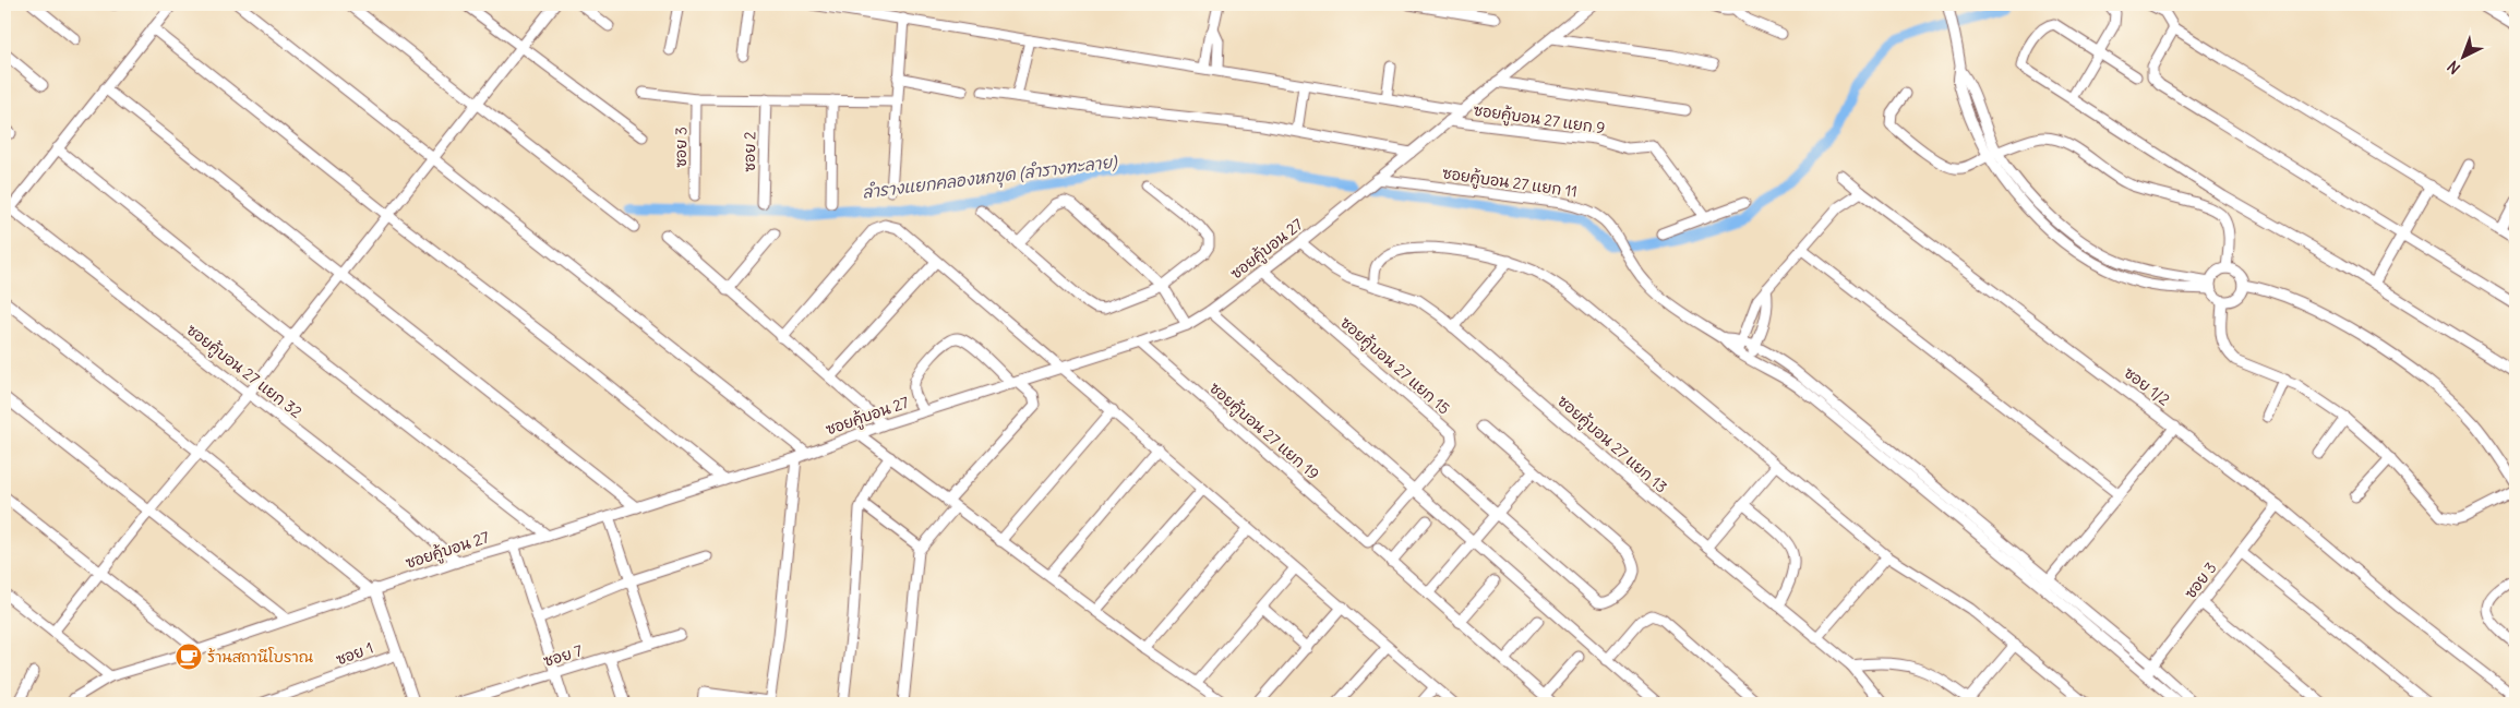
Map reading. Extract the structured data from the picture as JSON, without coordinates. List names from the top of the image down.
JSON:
{
  "streets": {
    "street": [
      "ซอยคู้บอน 27 แยก 9",
      "ซอย 3",
      "ซอย 2",
      "ซอยคู้บอน 27 แยก 11",
      "ซอยคู้บอน 27",
      "ซอยคู้บอน 27 แยก 15",
      "ซอยคู้บอน 27 แยก 32",
      "ซอย 1/2",
      "ซอยคู้บอน 27 แยก 19",
      "ซอยคู้บอน 27 แยก 13",
      "ซอย 1",
      "ซอย 7"
    ]
  },
  "crossings": [
    ["ซอยคู้บอน 27 แยก 9", "ซอยคู้บอน 27"],
    ["ซอย 3", "ซอย 1/2"],
    ["ซอยคู้บอน 27 แยก 11", "ซอยคู้บอน 27"],
    ["ซอยคู้บอน 27", "ซอยคู้บอน 27 แยก 15"],
    ["ซอยคู้บอน 27", "ซอยคู้บอน 27 แยก 32"],
    ["ซอยคู้บอน 27", "ซอยคู้บอน 27 แยก 19"],
    ["ซอยคู้บอน 27", "ซอยคู้บอน 27 แยก 13"],
    ["ซอยคู้บอน 27 แยก 15", "ซอยคู้บอน 27 แยก 19"]
  ],
  "water": ["ลำรางแยกคลองหกขุด (ลำรางทะลาย)"],
  "places": {
    "cafe": ["ร้านสถานีโบราณ"]
  },
  "north": "bottom left"
}
